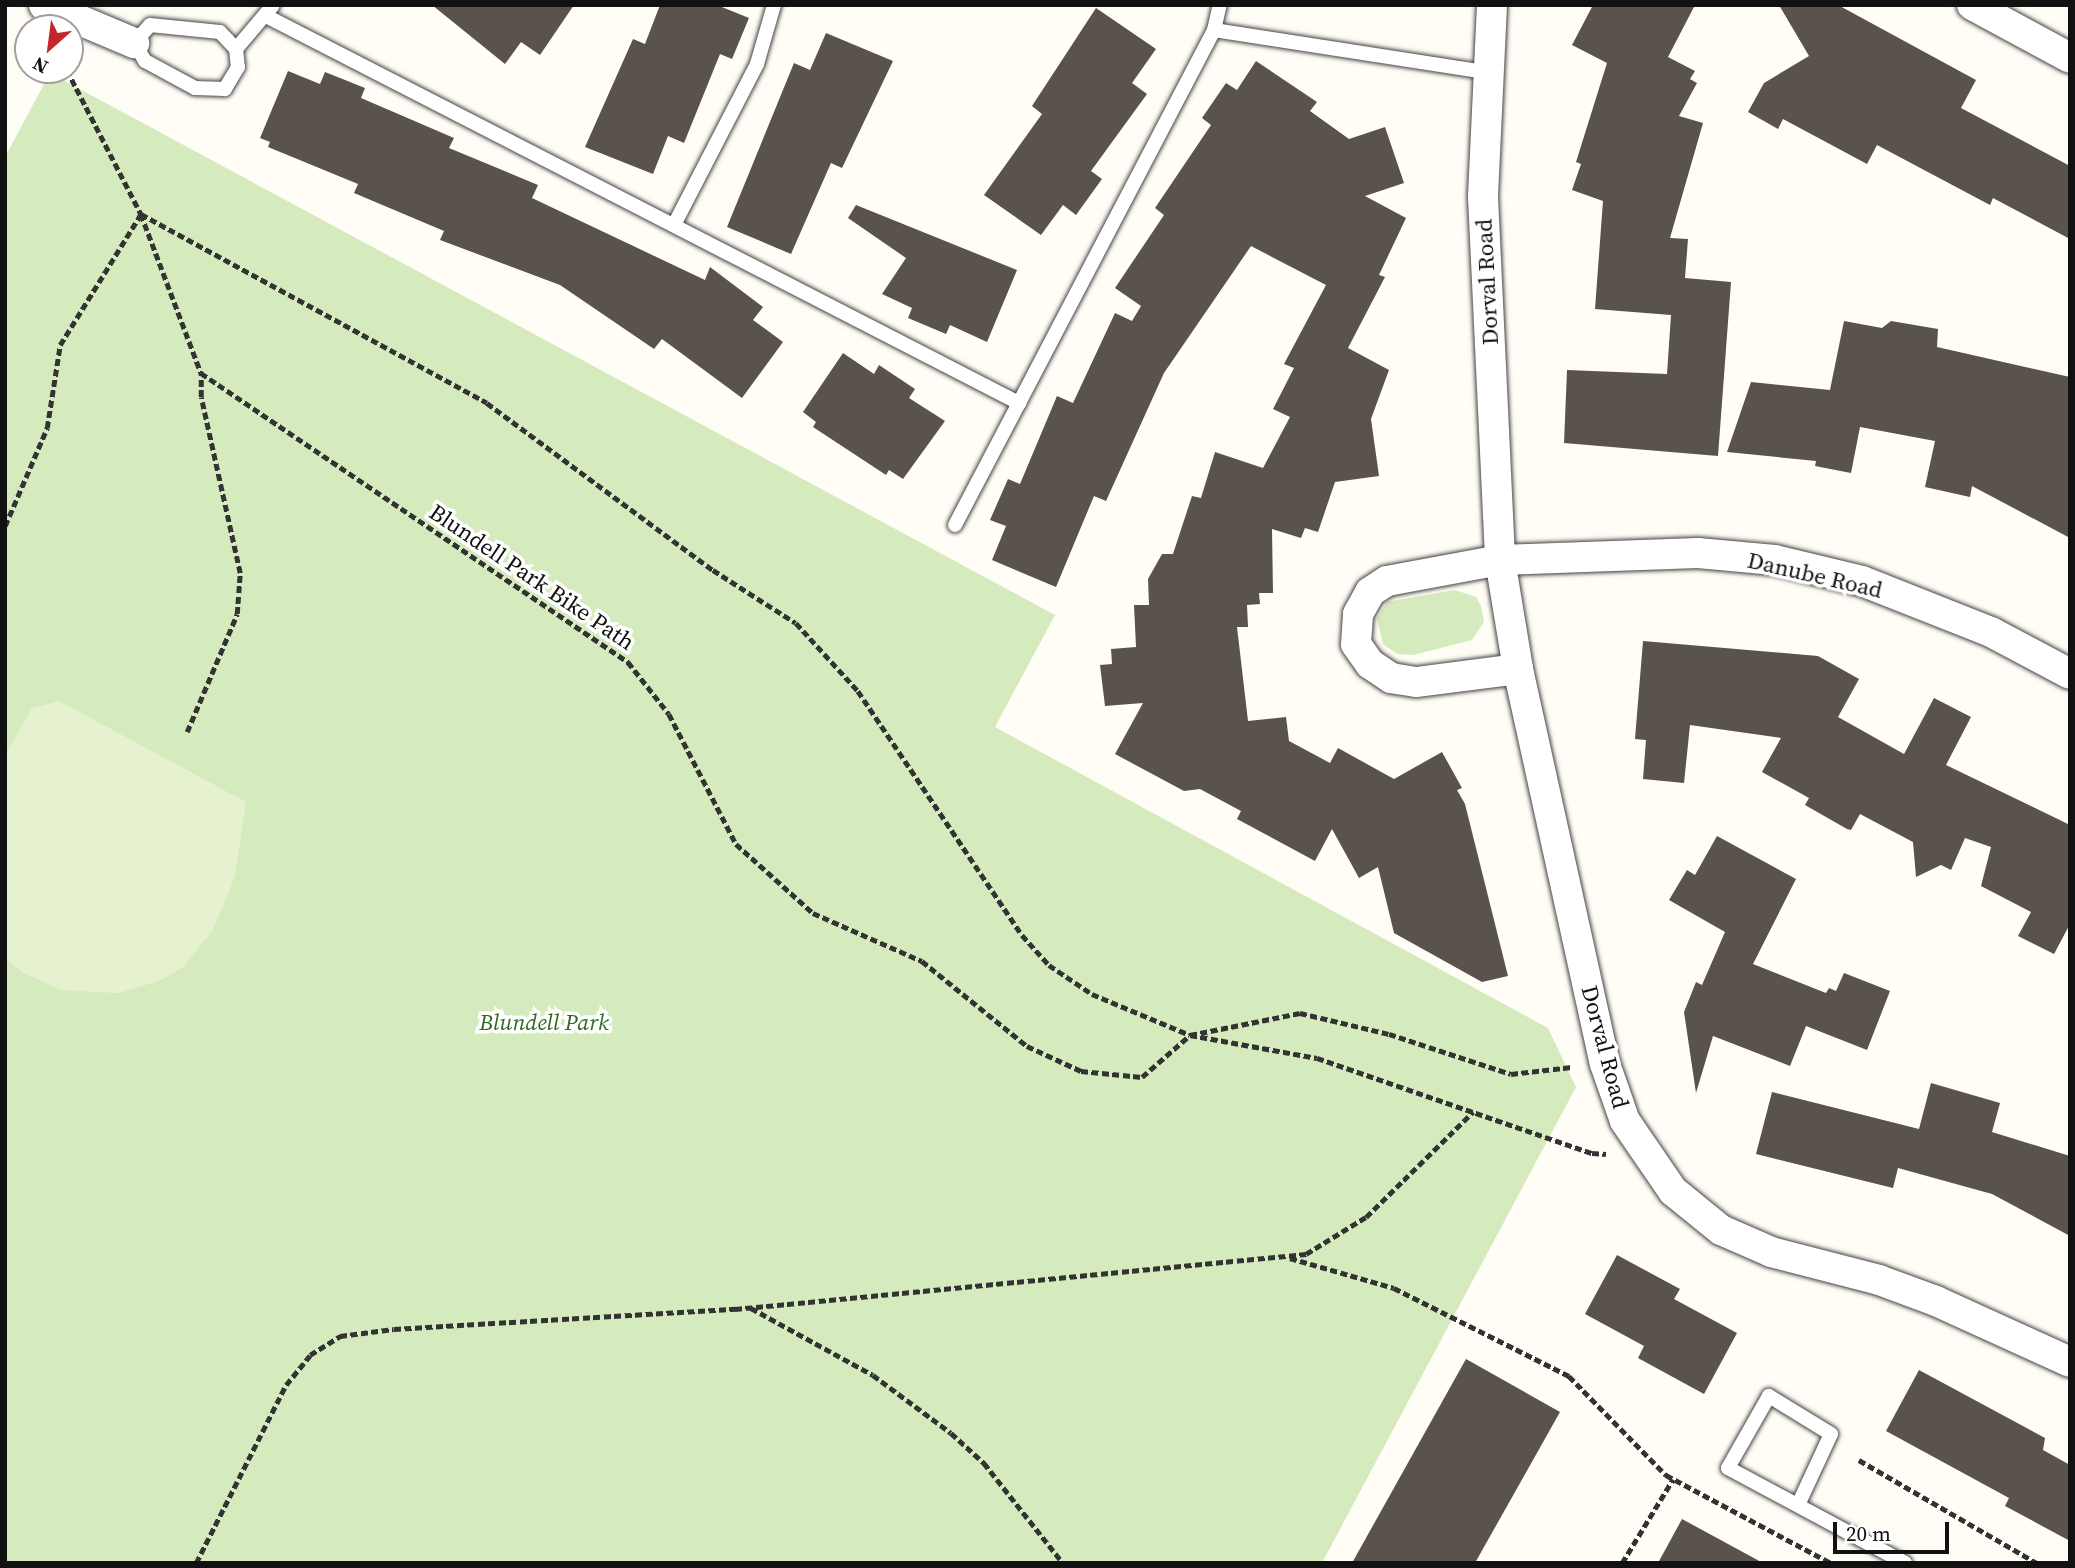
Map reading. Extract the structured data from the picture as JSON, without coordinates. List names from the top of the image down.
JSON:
{
  "streets": {
    "street": ["Dorval Road", "Danube Road"],
    "path": ["Blundell Park Bike Path"]
  },
  "crossings": [
    ["Dorval Road", "Danube Road"],
    ["Dorval Road", "Blundell Park Bike Path"]
  ],
  "parks": ["Blundell Park"],
  "scale_bar": "20 m",
  "north": "bottom left"
}
